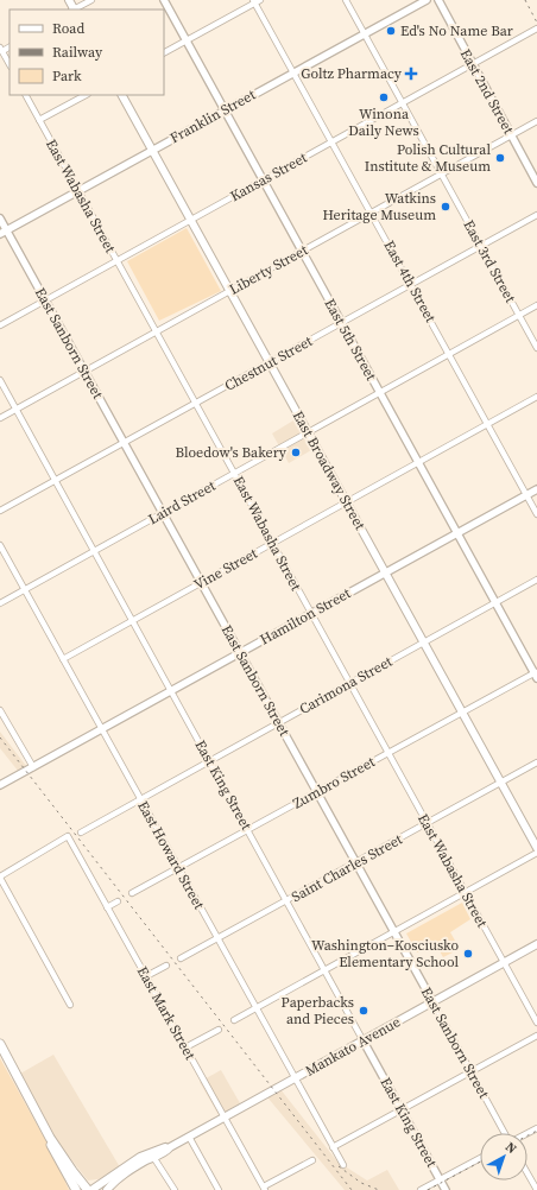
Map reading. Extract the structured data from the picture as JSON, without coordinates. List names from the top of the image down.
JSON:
{
  "streets": {
    "main road": ["East Broadway Street", "Mankato Avenue"],
    "street": [
      "East 2nd Street",
      "Franklin Street",
      "Kansas Street",
      "East Wabasha Street",
      "East 3rd Street",
      "Liberty Street",
      "East 4th Street",
      "East 5th Street",
      "East Sanborn Street",
      "Chestnut Street",
      "Laird Street",
      "Vine Street",
      "Hamilton Street",
      "Carimona Street",
      "Zumbro Street",
      "East King Street",
      "East Howard Street",
      "Saint Charles Street",
      "East Mark Street"
    ]
  },
  "crossings": [
    ["East 2nd Street", "Kansas Street"],
    ["East 2nd Street", "Liberty Street"],
    ["Franklin Street", "East Wabasha Street"],
    ["Franklin Street", "East 3rd Street"],
    ["Franklin Street", "East 4th Street"],
    ["Franklin Street", "East 5th Street"],
    ["Franklin Street", "East Sanborn Street"],
    ["Franklin Street", "East Broadway Street"],
    ["Kansas Street", "East Wabasha Street"],
    ["Kansas Street", "East 3rd Street"],
    ["Kansas Street", "East 4th Street"],
    ["Kansas Street", "East 5th Street"],
    ["Kansas Street", "East Sanborn Street"],
    ["Kansas Street", "East Broadway Street"],
    ["East Wabasha Street", "Liberty Street"],
    ["East Wabasha Street", "Chestnut Street"],
    ["East Wabasha Street", "Laird Street"],
    ["East Wabasha Street", "Vine Street"],
    ["East Wabasha Street", "Hamilton Street"],
    ["East Wabasha Street", "Carimona Street"],
    ["East Wabasha Street", "Zumbro Street"],
    ["East Wabasha Street", "Saint Charles Street"],
    ["East Wabasha Street", "Mankato Avenue"],
    ["East 3rd Street", "Liberty Street"],
    ["East 3rd Street", "Chestnut Street"],
    ["East 3rd Street", "Laird Street"],
    ["Liberty Street", "East 4th Street"],
    ["Liberty Street", "East 5th Street"],
    ["Liberty Street", "East Sanborn Street"],
    ["Liberty Street", "East Broadway Street"],
    ["Liberty Street", "East King Street"],
    ["East 4th Street", "Chestnut Street"],
    ["East 4th Street", "Laird Street"],
    ["East 4th Street", "Vine Street"],
    ["East 4th Street", "Hamilton Street"],
    ["East 5th Street", "Chestnut Street"],
    ["East 5th Street", "Laird Street"],
    ["East 5th Street", "Vine Street"],
    ["East 5th Street", "Hamilton Street"],
    ["East 5th Street", "Carimona Street"],
    ["East 5th Street", "Zumbro Street"],
    ["East Sanborn Street", "Chestnut Street"],
    ["East Sanborn Street", "Laird Street"],
    ["East Sanborn Street", "Vine Street"],
    ["East Sanborn Street", "Hamilton Street"],
    ["East Sanborn Street", "Carimona Street"],
    ["East Sanborn Street", "Zumbro Street"],
    ["East Sanborn Street", "Saint Charles Street"],
    ["East Sanborn Street", "Mankato Avenue"],
    ["Chestnut Street", "East Broadway Street"],
    ["Chestnut Street", "East King Street"],
    ["East Broadway Street", "Laird Street"],
    ["East Broadway Street", "Vine Street"],
    ["East Broadway Street", "Hamilton Street"],
    ["East Broadway Street", "Carimona Street"],
    ["East Broadway Street", "Zumbro Street"],
    ["East Broadway Street", "Saint Charles Street"],
    ["Laird Street", "East King Street"],
    ["Laird Street", "East Howard Street"],
    ["Vine Street", "East King Street"],
    ["Vine Street", "East Howard Street"],
    ["Hamilton Street", "East King Street"],
    ["Hamilton Street", "East Howard Street"],
    ["Carimona Street", "East King Street"],
    ["Carimona Street", "East Howard Street"],
    ["Zumbro Street", "East King Street"],
    ["Zumbro Street", "East Howard Street"],
    ["East King Street", "Saint Charles Street"],
    ["East King Street", "Mankato Avenue"],
    ["East Howard Street", "Saint Charles Street"],
    ["East Howard Street", "Mankato Avenue"],
    ["East Mark Street", "Mankato Avenue"]
  ],
  "places": {
    "other": [
      "Ed's No Name Bar",
      "Winona Daily News",
      "Polish Cultural Institute & Museum",
      "Watkins Heritage Museum",
      "Bloedow's Bakery",
      "Washington–Kosciusko Elementary School",
      "Paperbacks and Pieces"
    ],
    "health": ["Goltz Pharmacy"]
  },
  "legend": ["Road", "Railway", "Park"],
  "north": "top right"
}
